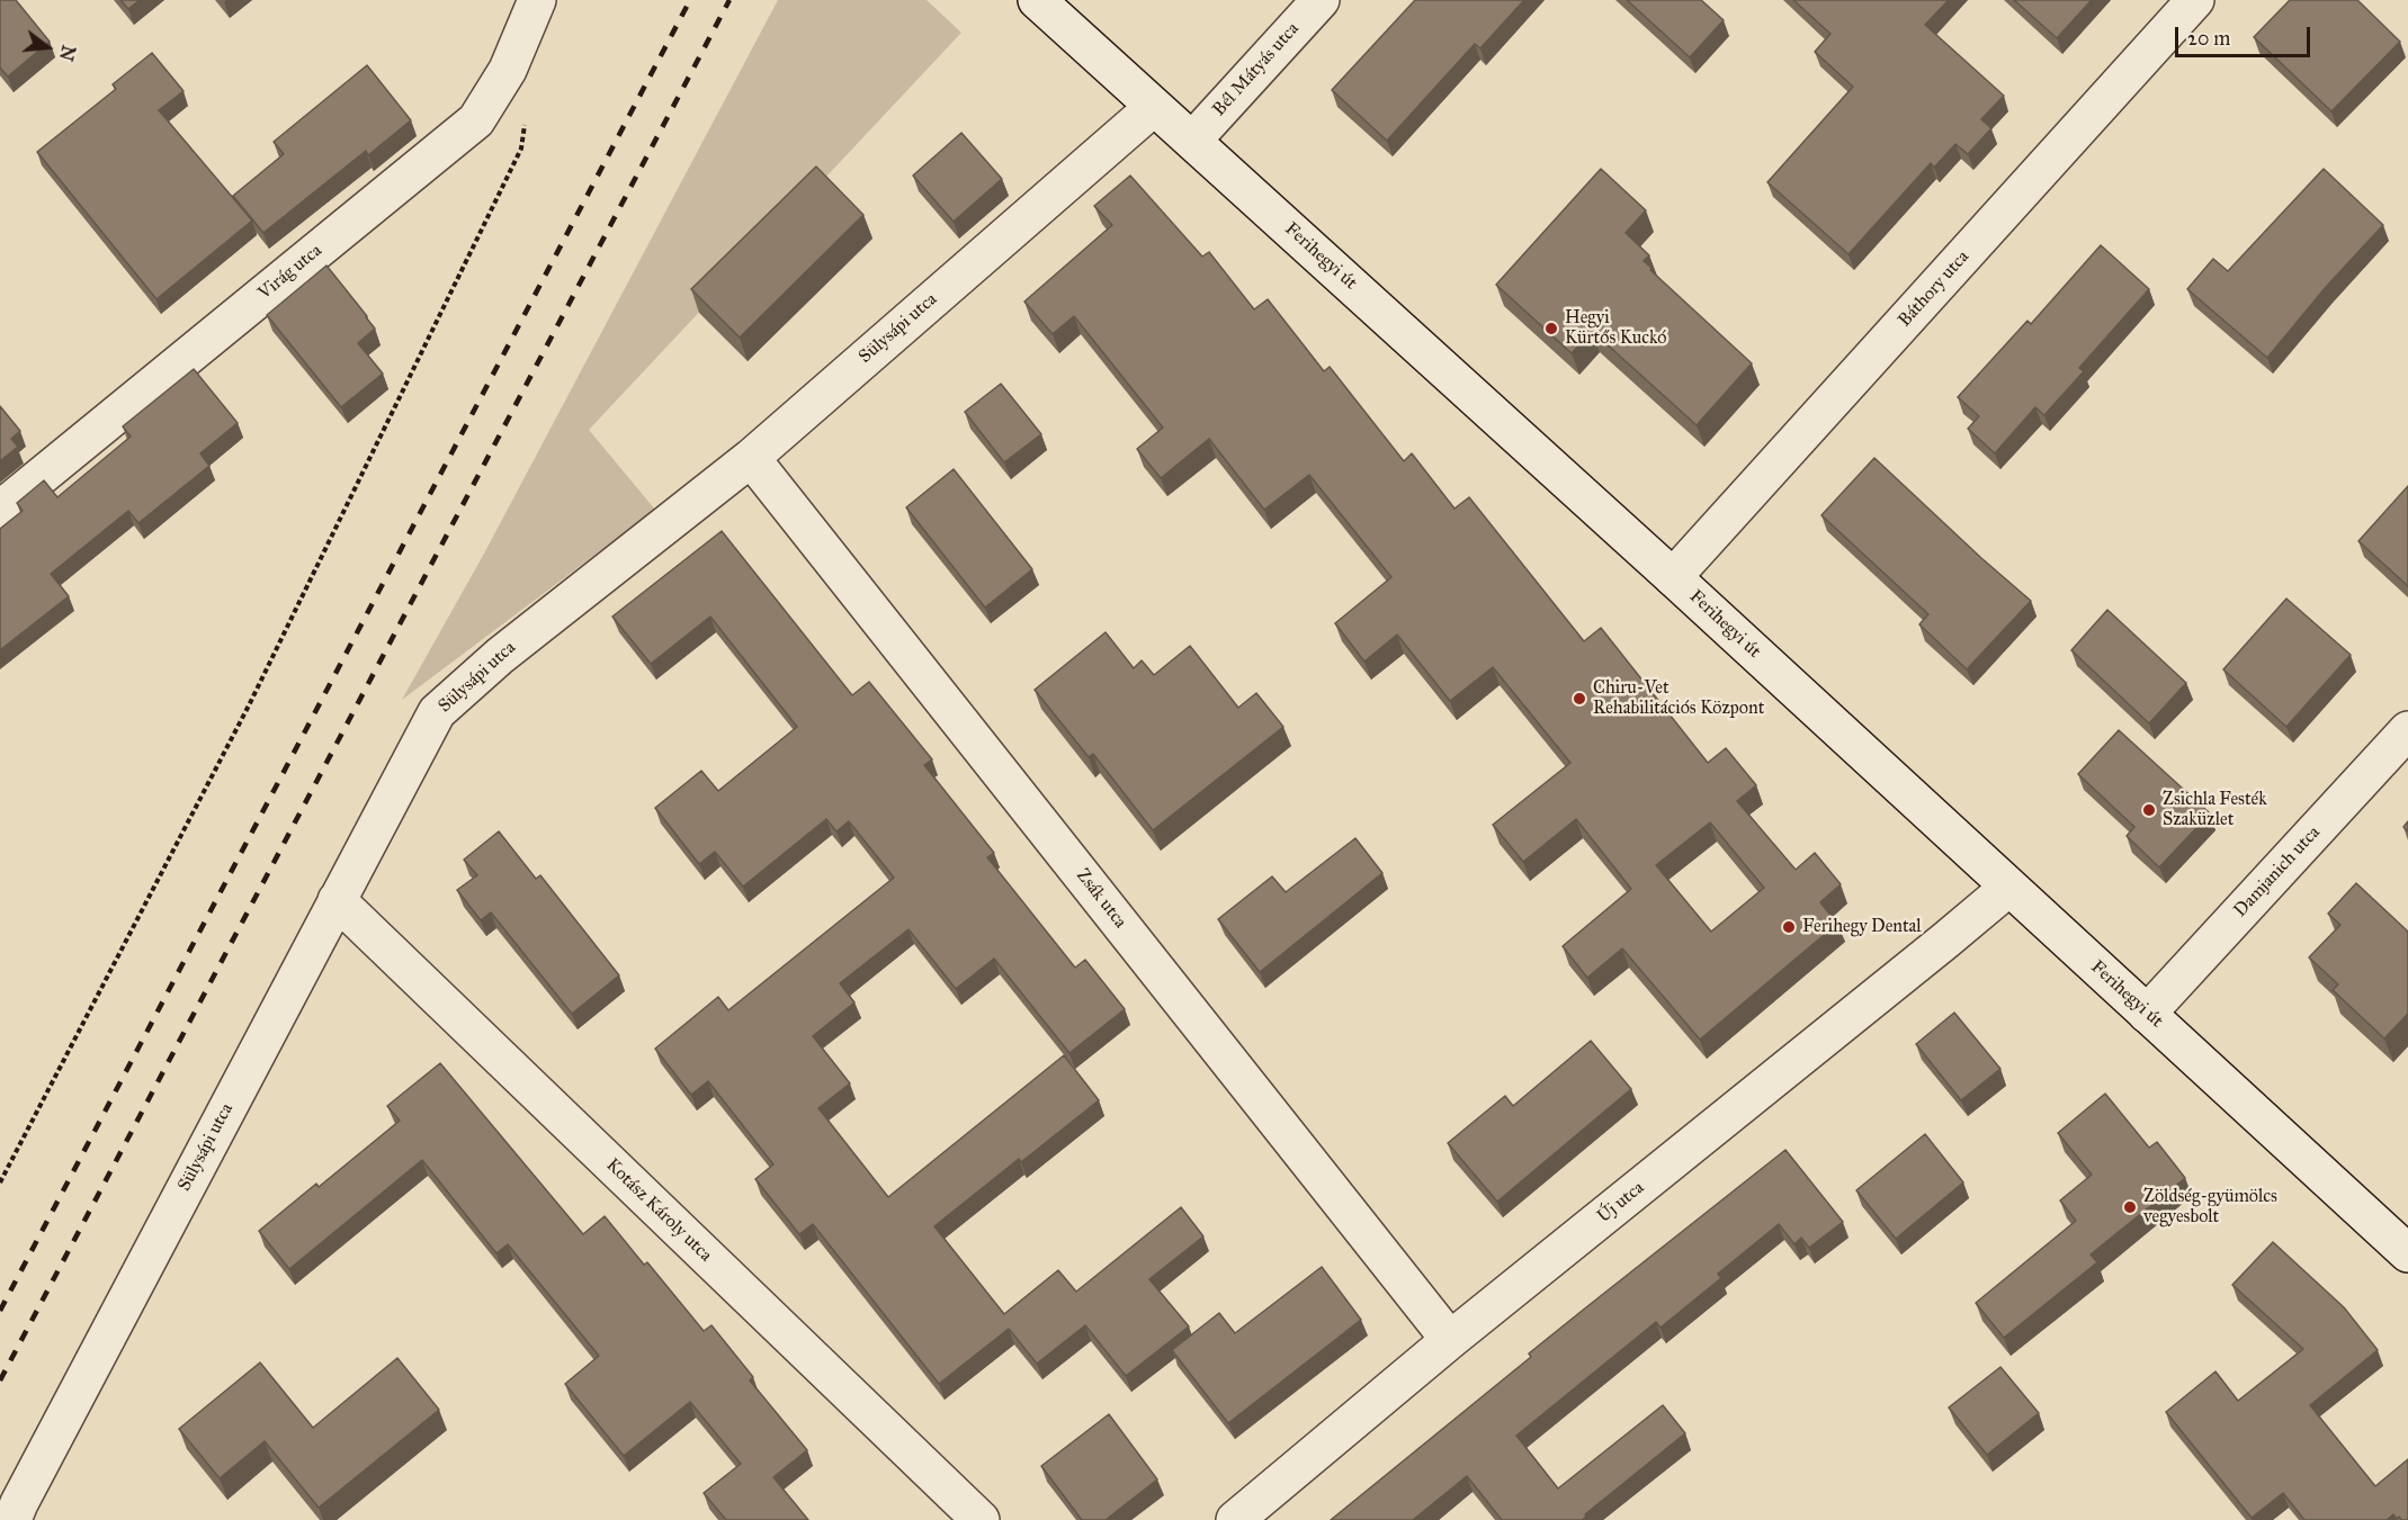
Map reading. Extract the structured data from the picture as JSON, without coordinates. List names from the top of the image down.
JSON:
{
  "streets": {
    "street": [
      "Bél Mátyás utca",
      "Ferihegyi út",
      "Virág utca",
      "Báthory utca",
      "Sülysápi utca",
      "Damjanich utca",
      "Zsák utca",
      "Új utca",
      "Kotász Károly utca"
    ]
  },
  "crossings": [
    ["Bél Mátyás utca", "Ferihegyi út"],
    ["Ferihegyi út", "Báthory utca"],
    ["Ferihegyi út", "Sülysápi utca"],
    ["Ferihegyi út", "Damjanich utca"],
    ["Ferihegyi út", "Új utca"],
    ["Sülysápi utca", "Zsák utca"],
    ["Sülysápi utca", "Kotász Károly utca"],
    ["Zsák utca", "Új utca"]
  ],
  "places": [
    "Hegyi Kürtős Kuckó",
    "Chiru-Vet Rehabilitációs Központ",
    "Zsichla Festék Szaküzlet",
    "Ferihegy Dental",
    "Zöldség-gyümölcs vegyesbolt"
  ],
  "scale_bar": "20 m",
  "north": "right"
}
